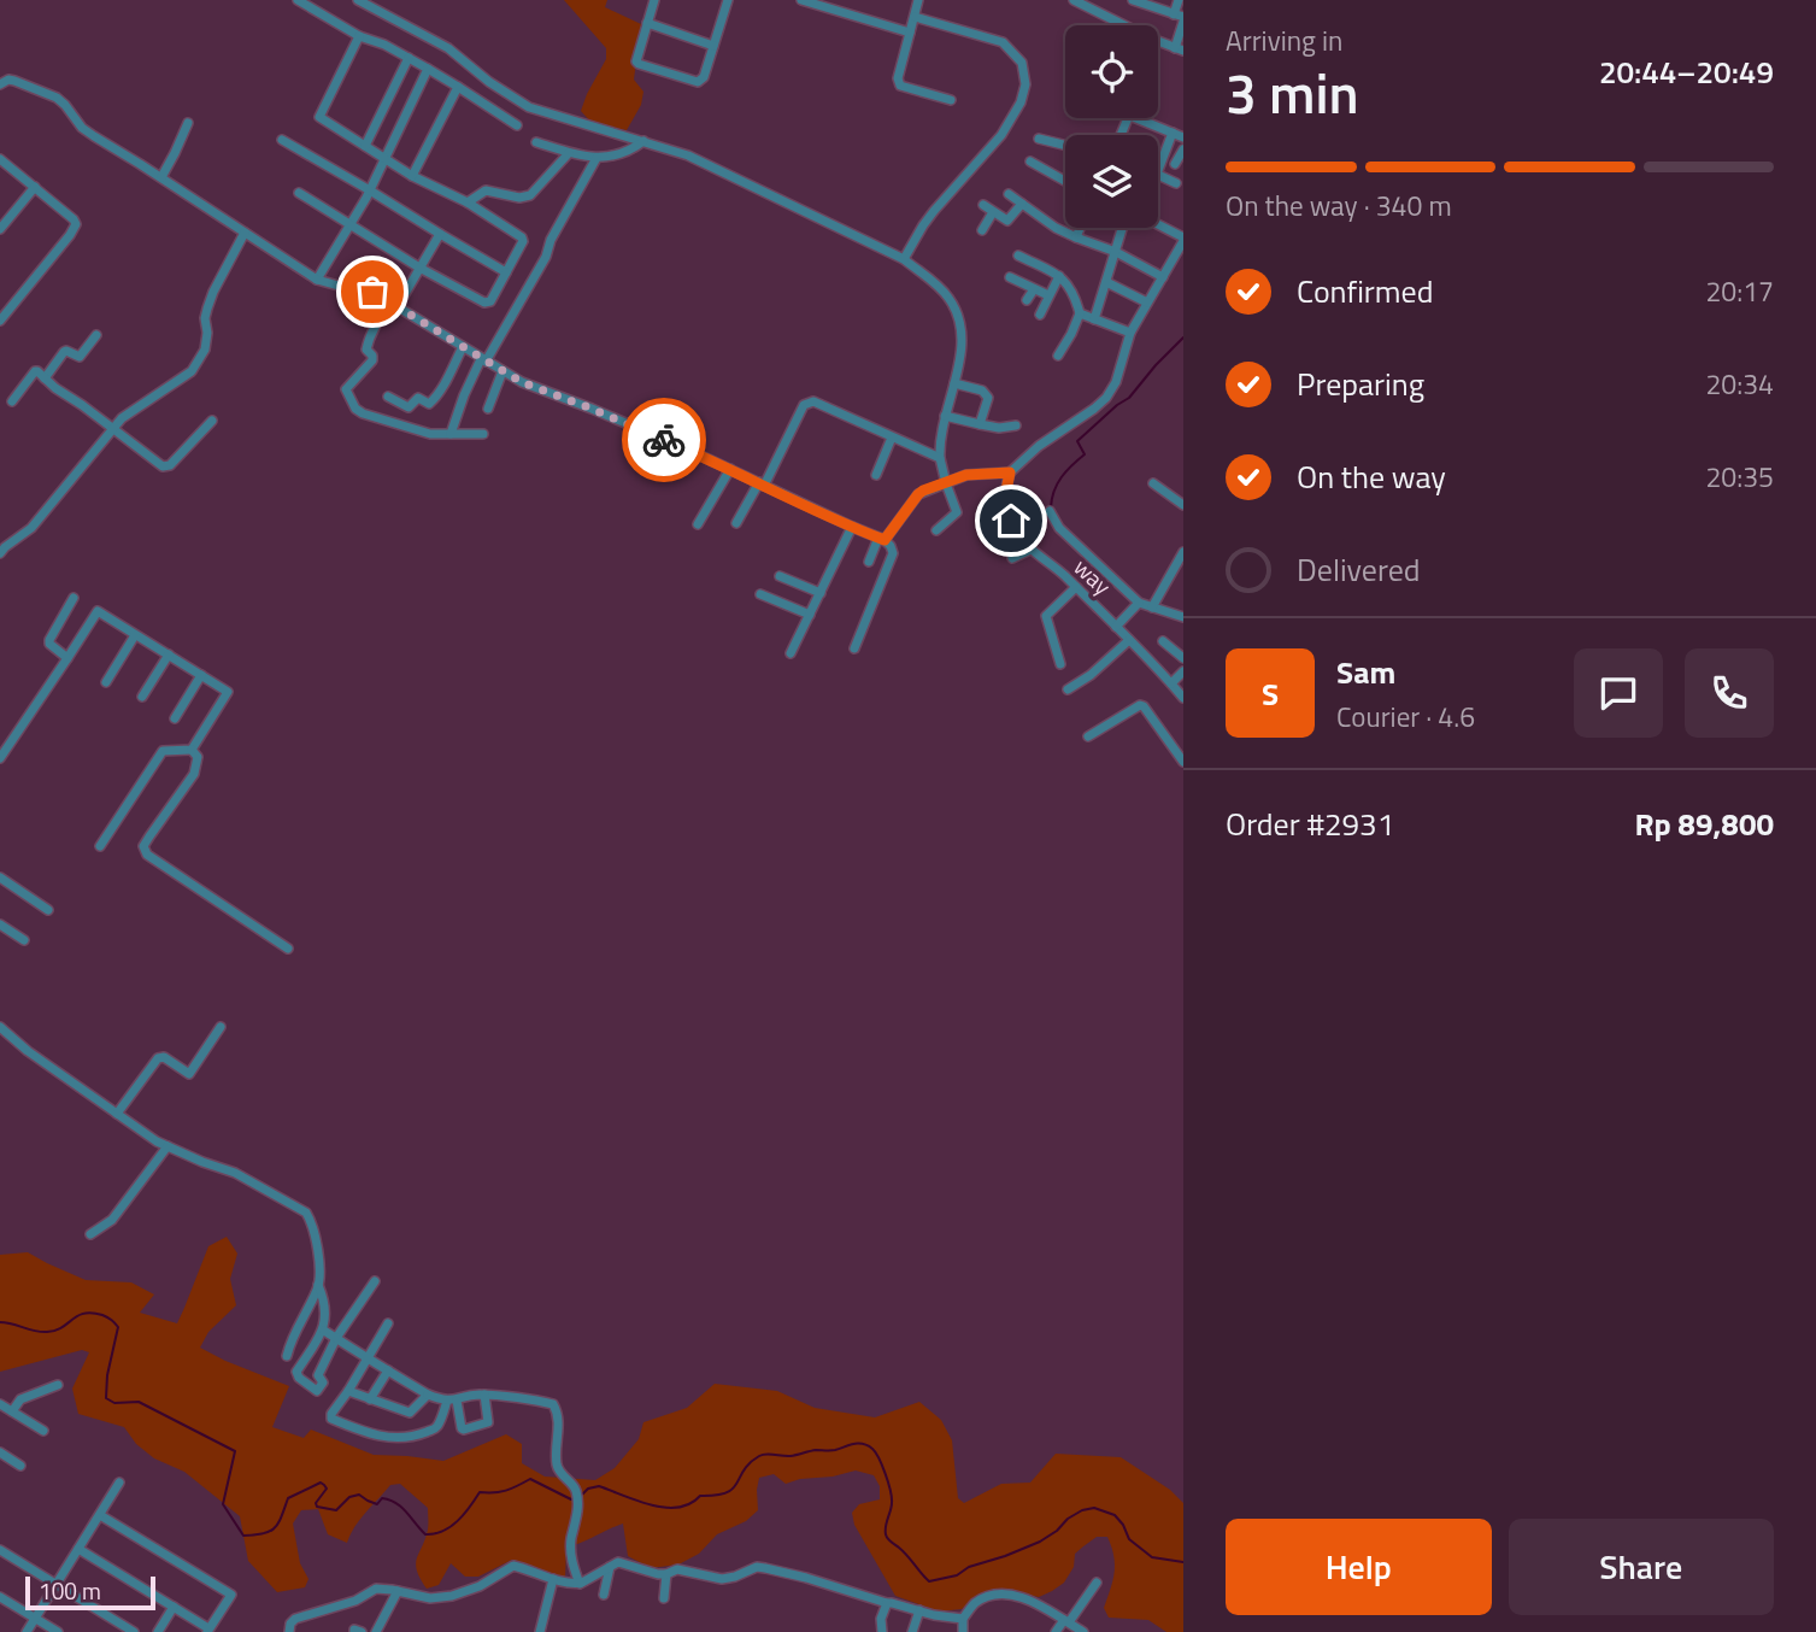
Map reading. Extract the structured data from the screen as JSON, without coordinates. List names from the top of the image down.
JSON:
{
  "streets": {
    "street": ["way"]
  },
  "scale_bar": "100 m",
  "page": {
    "heading": ["3 min", "Arriving in", "20:44–20:49"],
    "panel": [
      "Sam",
      "Courier · 4.6",
      "Order #2931",
      "Rp 89,800"
    ],
    "bar": "On the way · 340 m",
    "list": [
      ["Confirmed", "20:17"],
      ["Preparing", "20:34"],
      ["On the way", "20:35"],
      "Delivered"
    ],
    "round": "S",
    "buttons": ["Help", "Share"],
    "scale": "100 m"
  }
}
